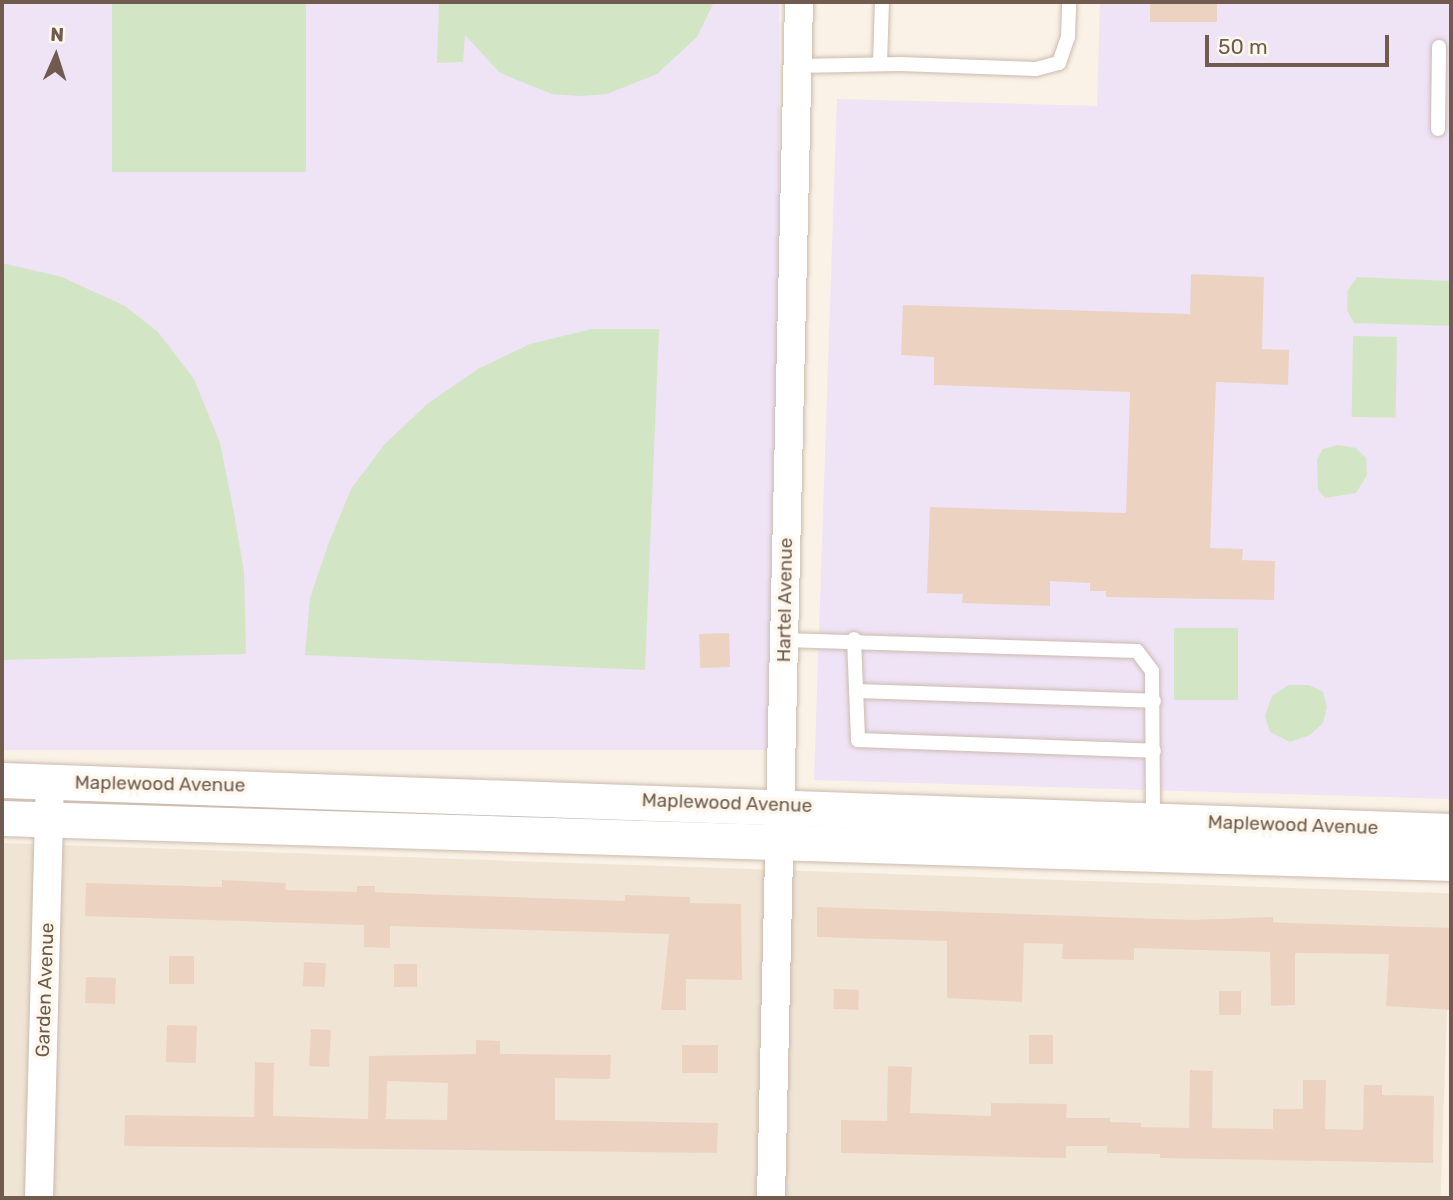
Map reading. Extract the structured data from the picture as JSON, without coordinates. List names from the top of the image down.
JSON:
{
  "streets": {
    "street": ["Hartel Avenue", "Maplewood Avenue", "Garden Avenue"]
  },
  "crossings": [
    ["Hartel Avenue", "Maplewood Avenue"],
    ["Maplewood Avenue", "Garden Avenue"]
  ],
  "scale_bar": "50 m",
  "north": "top"
}
